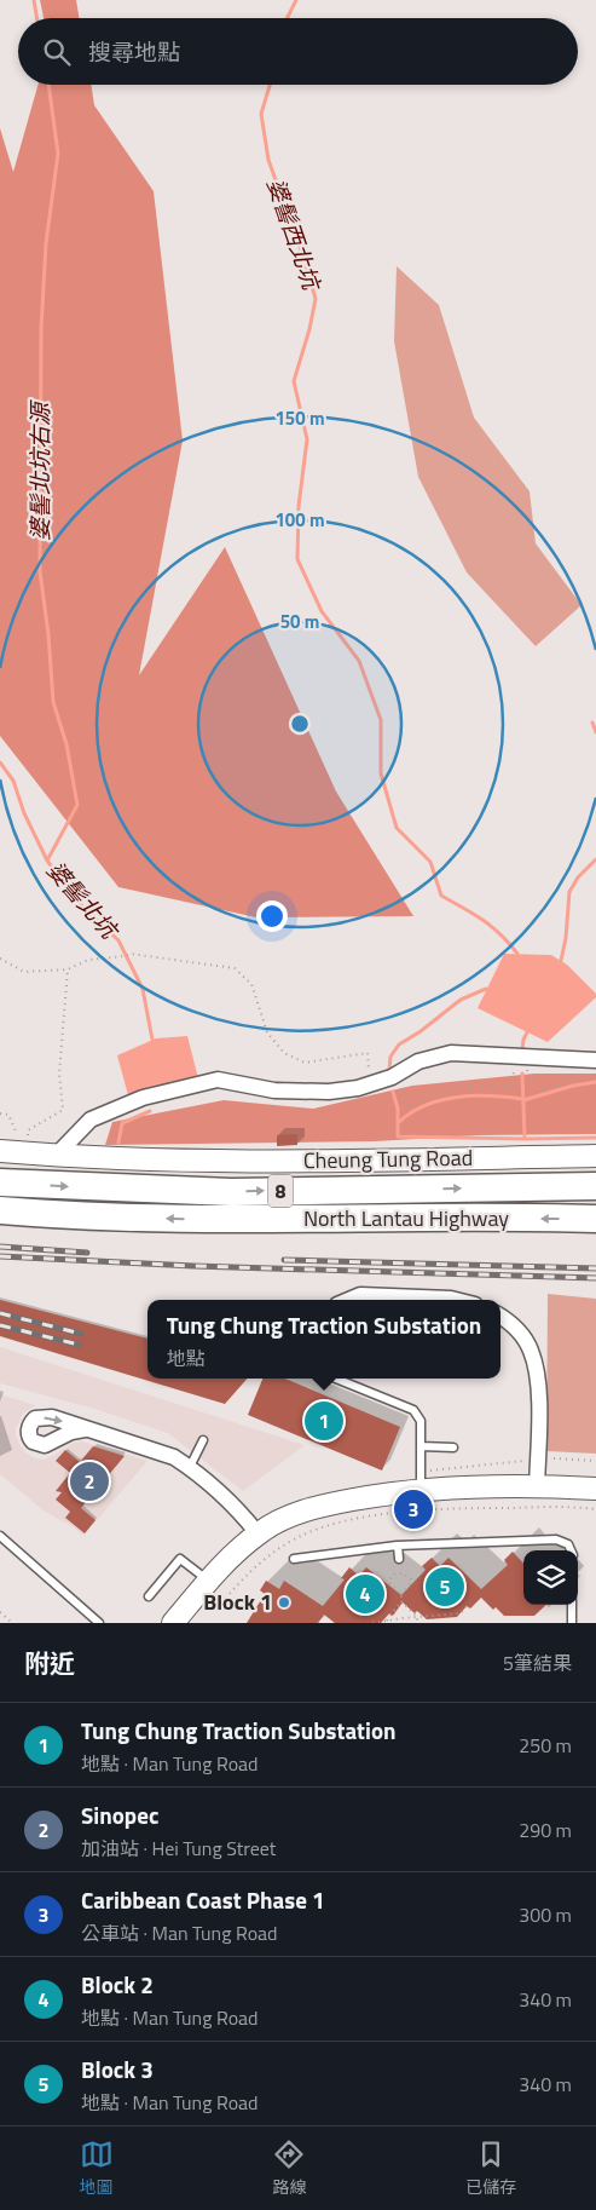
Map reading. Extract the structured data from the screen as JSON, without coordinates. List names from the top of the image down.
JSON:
{
  "streets": {
    "highway": ["8", "North Lantau Highway"],
    "main road": ["Cheung Tung Road"]
  },
  "water": ["婆髻西北坑", "婆髻北坑右源", "婆髻北坑"],
  "places": ["Block 1"],
  "page": {
    "search": "搜尋地點",
    "popup": ["Tung Chung Traction Substation", "地點"],
    "pins": [
      "1",
      "2",
      "3",
      "5",
      "4"
    ],
    "heading": ["附近", "5筆結果"],
    "list": [
      {
        "mark": "1",
        "name": "Tung Chung Traction Substation",
        "note": "地點 · Man Tung Road",
        "value": "250 m"
      },
      {
        "mark": "2",
        "name": "Sinopec",
        "note": "加油站 · Hei Tung Street",
        "value": "290 m"
      },
      {
        "mark": "3",
        "name": "Caribbean Coast Phase 1",
        "note": "公車站 · Man Tung Road",
        "value": "300 m"
      },
      {
        "mark": "4",
        "name": "Block 2",
        "note": "地點 · Man Tung Road",
        "value": "340 m"
      },
      {
        "mark": "5",
        "name": "Block 3",
        "note": "地點 · Man Tung Road",
        "value": "340 m"
      }
    ],
    "nav": ["地圖", "路線", "已儲存"]
  },
  "rings": ["150 m", "100 m", "50 m"]
}
